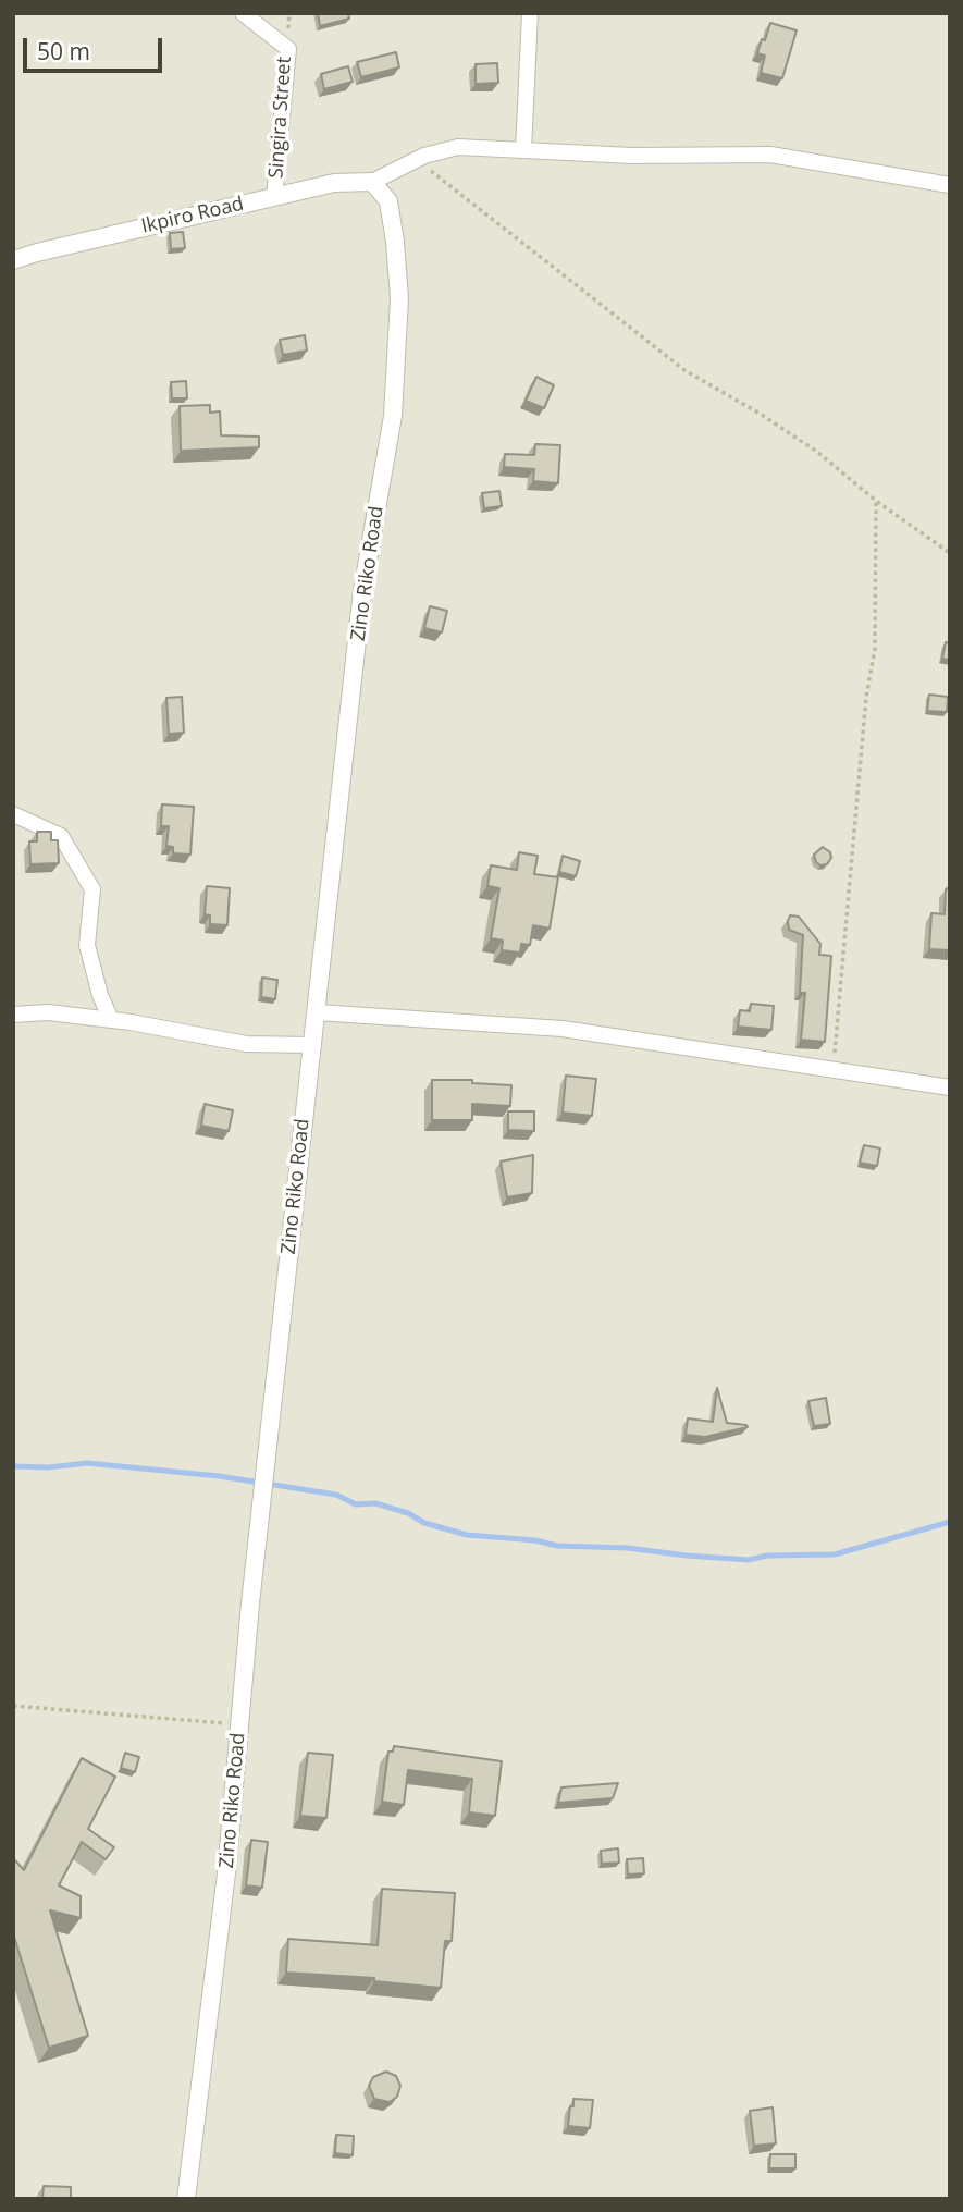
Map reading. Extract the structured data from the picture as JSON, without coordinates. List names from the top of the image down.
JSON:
{
  "streets": {
    "street": ["Singira Street", "Ikpiro Road", "Zino Riko Road"]
  },
  "crossings": [
    ["Singira Street", "Ikpiro Road"],
    ["Ikpiro Road", "Zino Riko Road"]
  ],
  "scale_bar": "50 m"
}
